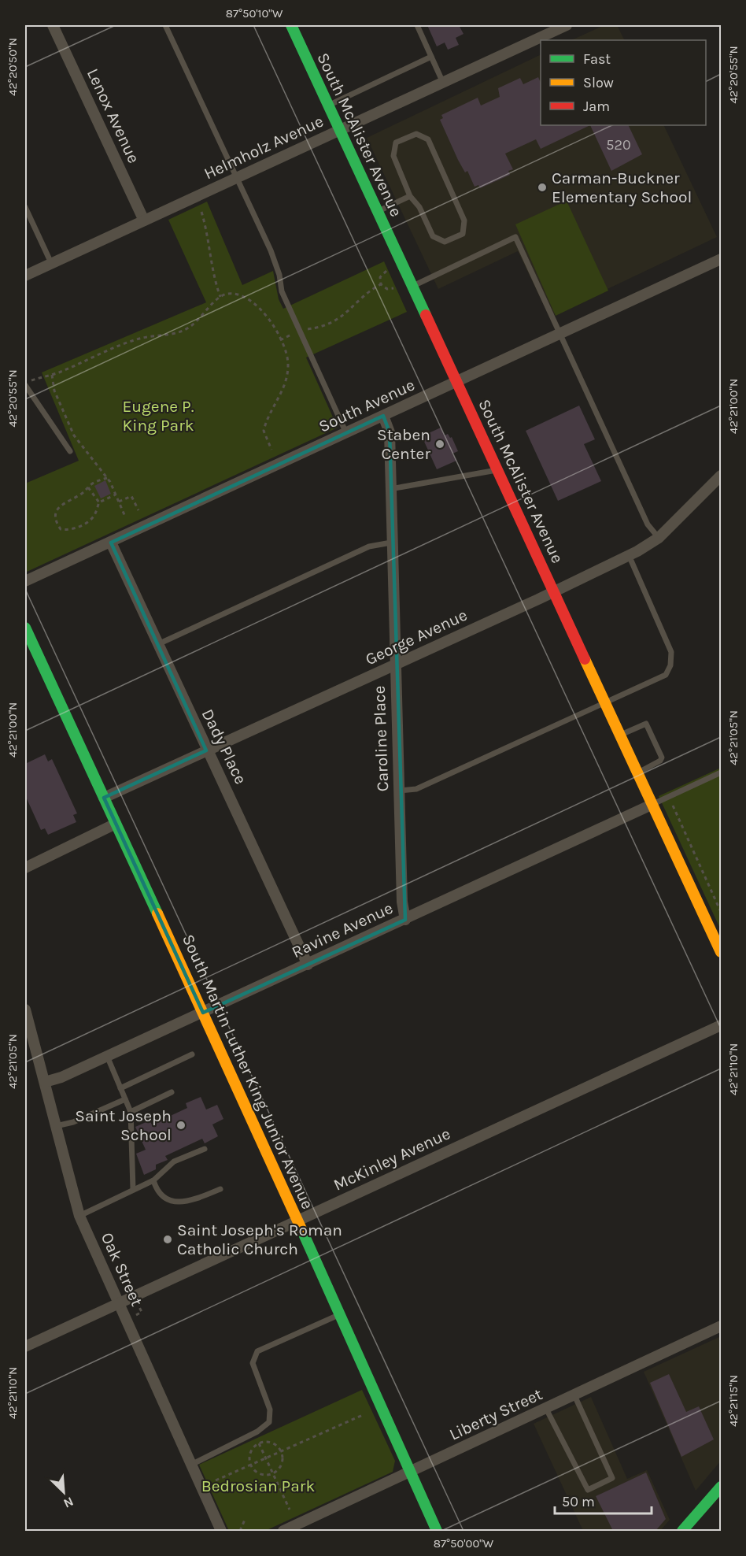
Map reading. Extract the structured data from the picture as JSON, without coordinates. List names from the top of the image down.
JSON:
{
  "streets": {
    "street": [
      "Lenox Avenue",
      "South McAlister Avenue",
      "Helmholz Avenue",
      "South Avenue",
      "George Avenue",
      "Caroline Place",
      "Dady Place",
      "Ravine Avenue",
      "South Martin Luther King Junior Avenue",
      "McKinley Avenue",
      "Oak Street",
      "Liberty Street"
    ]
  },
  "crossings": [
    ["Lenox Avenue", "Helmholz Avenue"],
    ["South McAlister Avenue", "Helmholz Avenue"],
    ["South McAlister Avenue", "South Avenue"],
    ["South McAlister Avenue", "George Avenue"],
    ["South McAlister Avenue", "Ravine Avenue"],
    ["South Avenue", "Caroline Place"],
    ["South Avenue", "Dady Place"],
    ["George Avenue", "Caroline Place"],
    ["George Avenue", "Dady Place"],
    ["George Avenue", "South Martin Luther King Junior Avenue"],
    ["Caroline Place", "Ravine Avenue"],
    ["Dady Place", "Ravine Avenue"],
    ["Ravine Avenue", "South Martin Luther King Junior Avenue"],
    ["Ravine Avenue", "Oak Street"],
    ["South Martin Luther King Junior Avenue", "McKinley Avenue"],
    ["South Martin Luther King Junior Avenue", "Liberty Street"],
    ["McKinley Avenue", "Oak Street"]
  ],
  "parks": ["Eugene P. King Park", "Bedrosian Park"],
  "places": [
    "Carman-Buckner Elementary School",
    "Staben Center",
    "Saint Joseph School",
    "Saint Joseph's Roman Catholic Church"
  ],
  "house_numbers": ["520"],
  "legend": ["Fast", "Slow", "Jam"],
  "scale_bar": "50 m",
  "north": "bottom right",
  "coordinates": [
    "87°50'10\"W",
    "42°20'50\"N",
    "42°20'55\"N",
    "42°21'00\"N",
    "42°21'05\"N",
    "42°21'10\"N",
    "42°21'15\"N",
    "87°50'00\"W"
  ]
}
